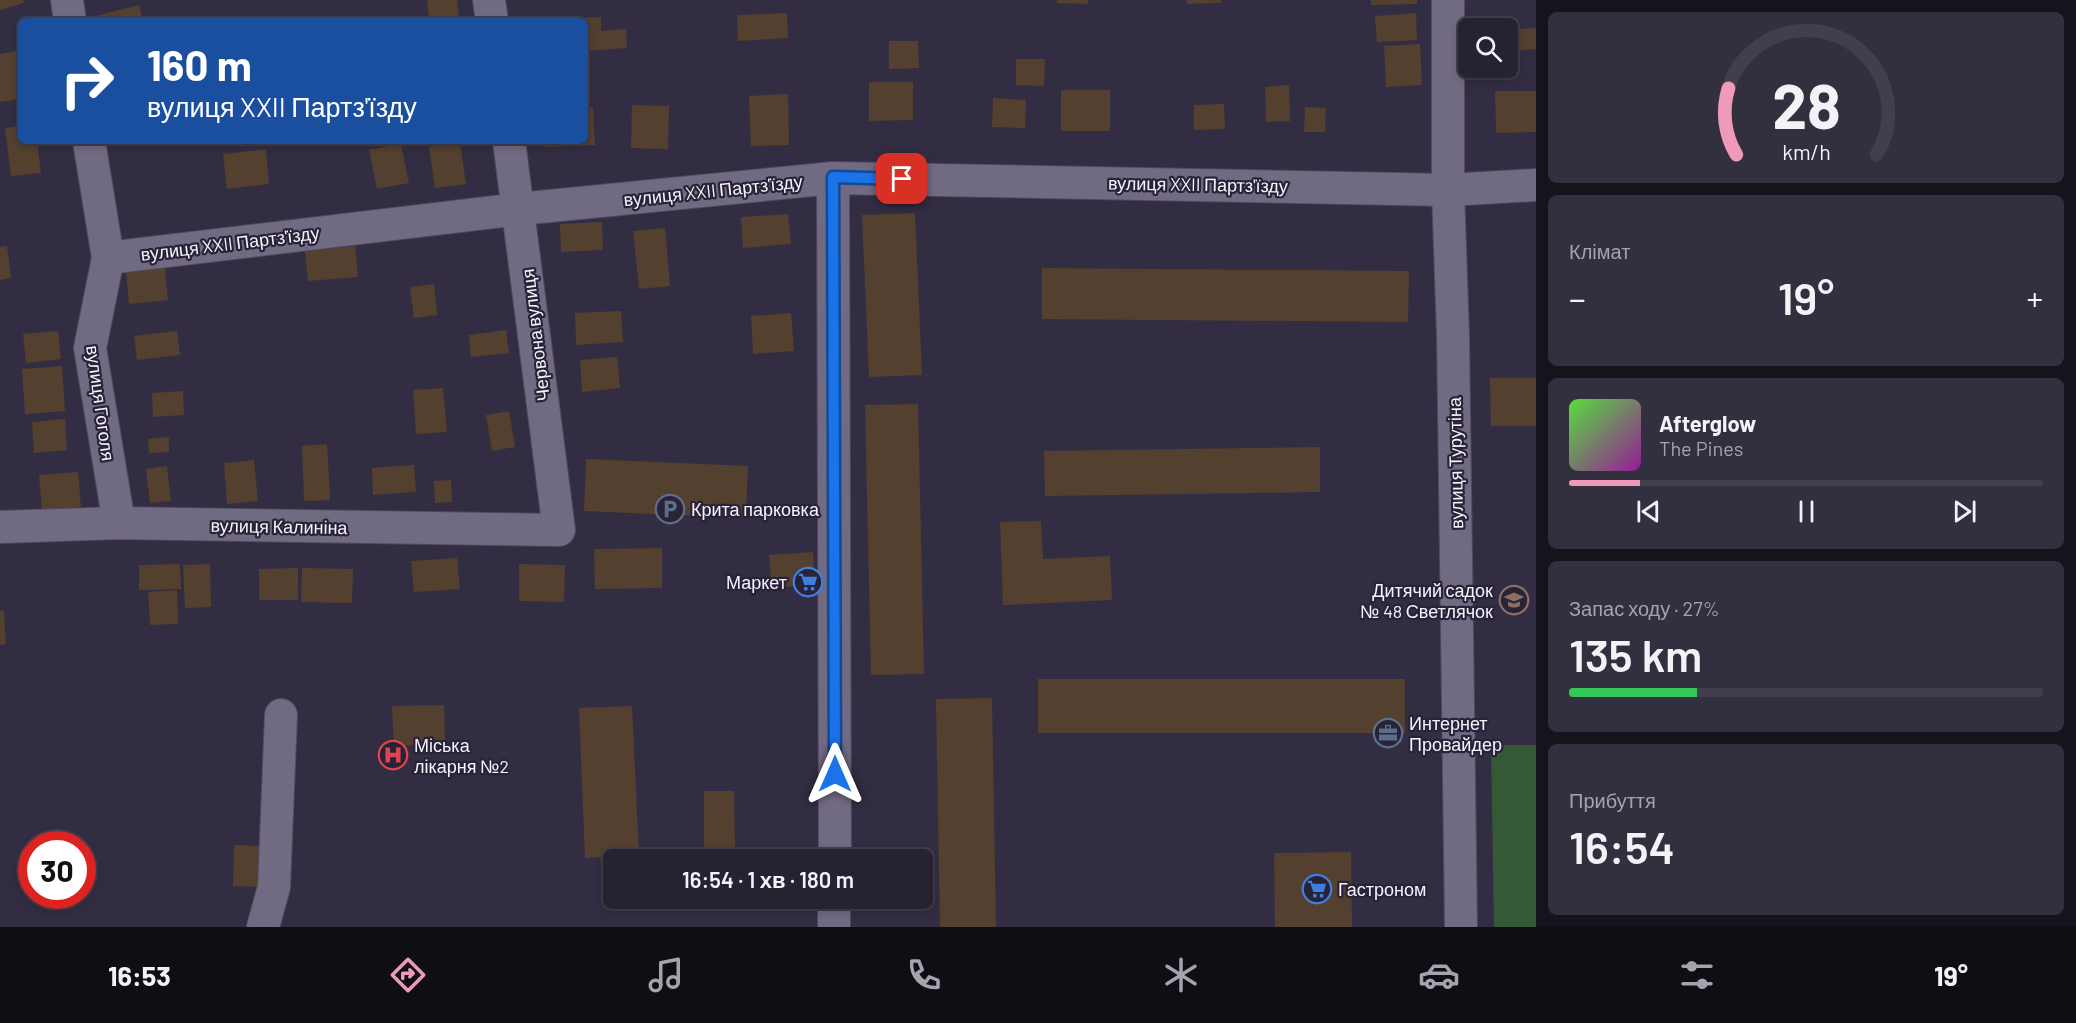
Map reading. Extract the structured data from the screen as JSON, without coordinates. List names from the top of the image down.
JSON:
{
  "streets": {
    "street": [
      "вулиця XXII Партз'їзду",
      "Червона вулиця",
      "вулиця Гоголя",
      "вулиця Турутіна",
      "вулиця Калиніна"
    ]
  },
  "crossings": [
    ["вулиця XXII Партз'їзду", "Червона вулиця"],
    ["вулиця XXII Партз'їзду", "вулиця Гоголя"],
    ["вулиця XXII Партз'їзду", "вулиця Турутіна"],
    ["Червона вулиця", "вулиця Калиніна"],
    ["вулиця Гоголя", "вулиця Калиніна"]
  ],
  "places": {
    "parking": ["Крита парковка"],
    "supermarket": ["Маркет", "Гастроном"],
    "school or university": ["Дитячий садок № 48 Светлячок"],
    "office": ["Интернет Провайдер"],
    "hospital": ["Міська лікарня №2"]
  },
  "page": {
    "turn": ["160 m", "вулиця XXII Партз'їзду"],
    "tile": [
      "Клімат",
      ["Запас ходу · 27%", "135 km"],
      ["Прибуття", "16:54"]
    ],
    "heat": ["−", "19°", "+"],
    "song": ["Afterglow", "The Pines"],
    "limit": "30",
    "trip": "16:54 · 1 хв · 180 m",
    "tabs": ["16:53", "19°"],
    "gauge": ["28", "km/h"]
  }
}
